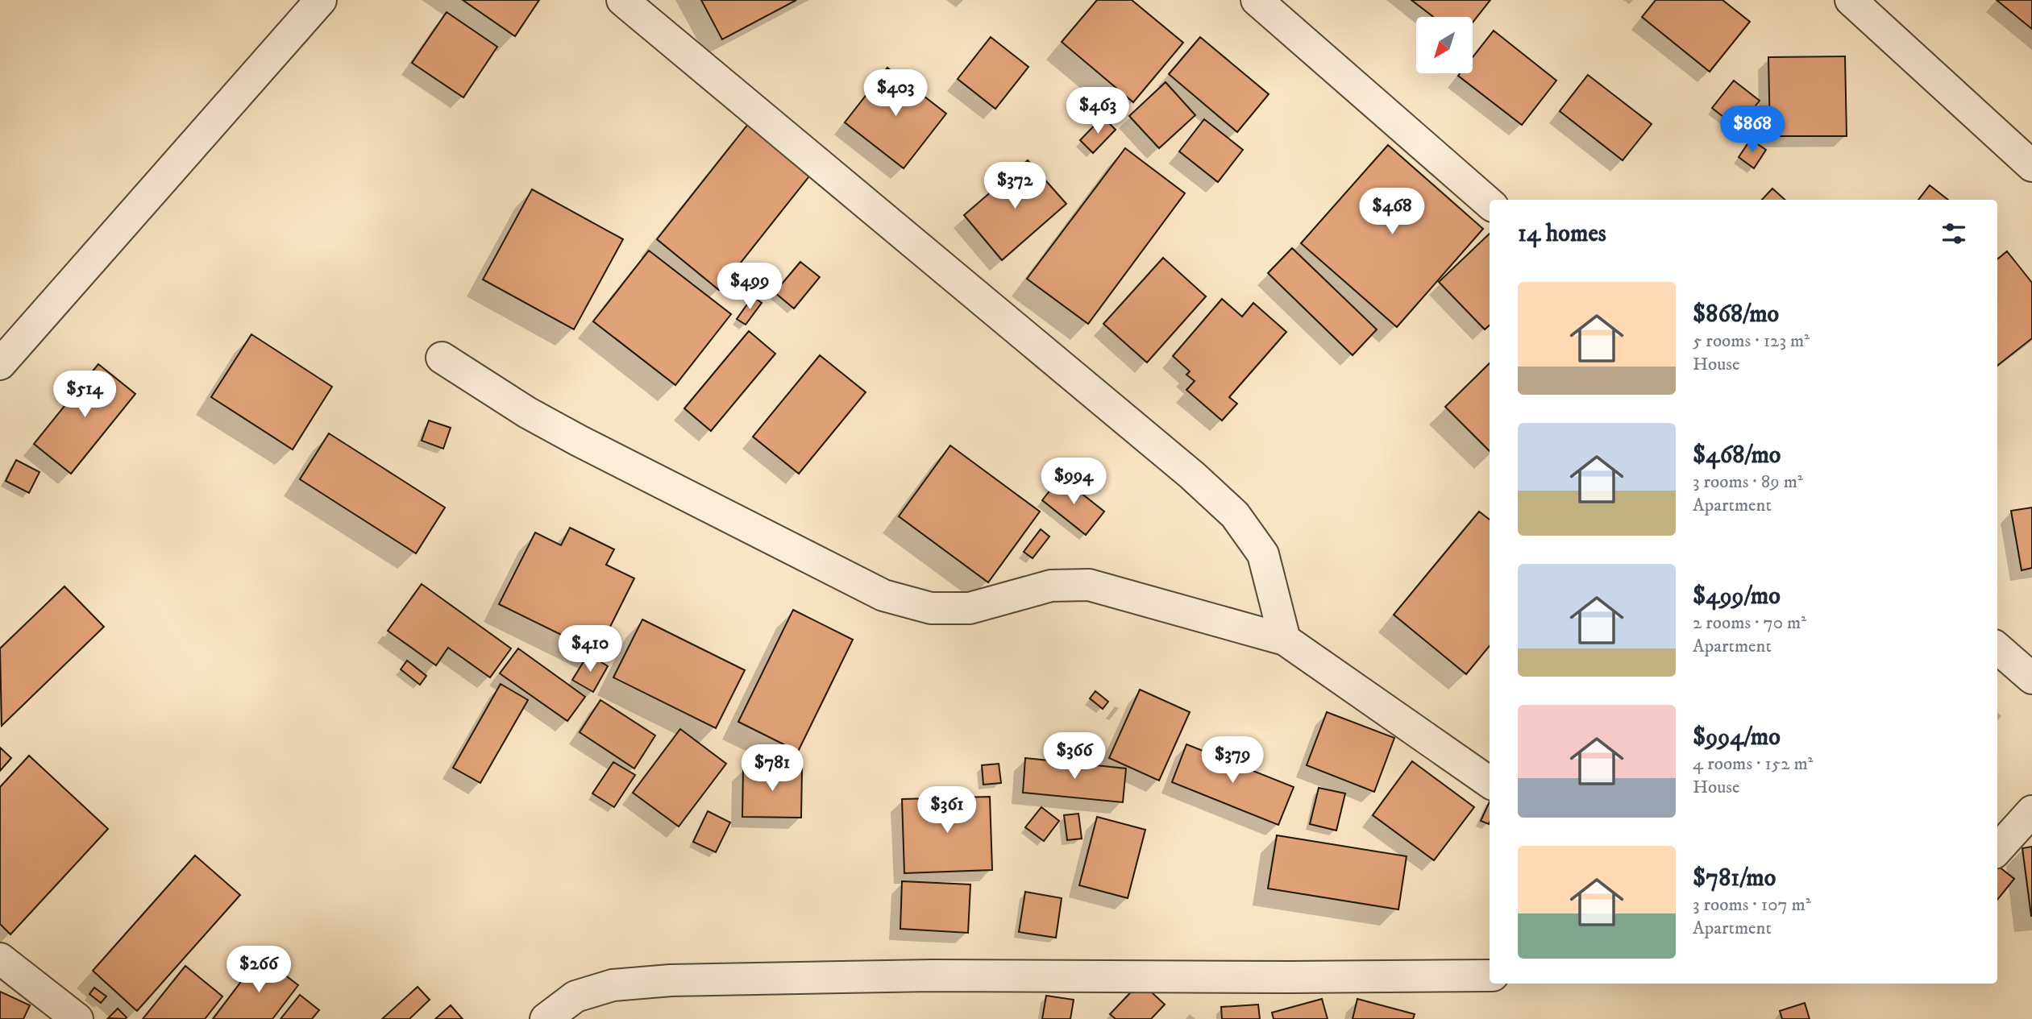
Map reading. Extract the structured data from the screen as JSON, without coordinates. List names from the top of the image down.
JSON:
{
  "north": "bottom left",
  "page": {
    "price": [
      "$403",
      "$463",
      "$868",
      "$372",
      "$468",
      "$499",
      "$514",
      "$994",
      "$410",
      "$366",
      "$379",
      "$781",
      "$361",
      "$266"
    ],
    "heading": "14 homes",
    "list": [
      {
        "name": "$868/mo",
        "note": "5 rooms · 123 m² · House"
      },
      {
        "name": "$468/mo",
        "note": "3 rooms · 89 m² · Apartment"
      },
      {
        "name": "$499/mo",
        "note": "2 rooms · 70 m² · Apartment"
      },
      {
        "name": "$994/mo",
        "note": "4 rooms · 152 m² · House"
      },
      {
        "name": "$781/mo",
        "note": "3 rooms · 107 m² · Apartment"
      }
    ]
  }
}
